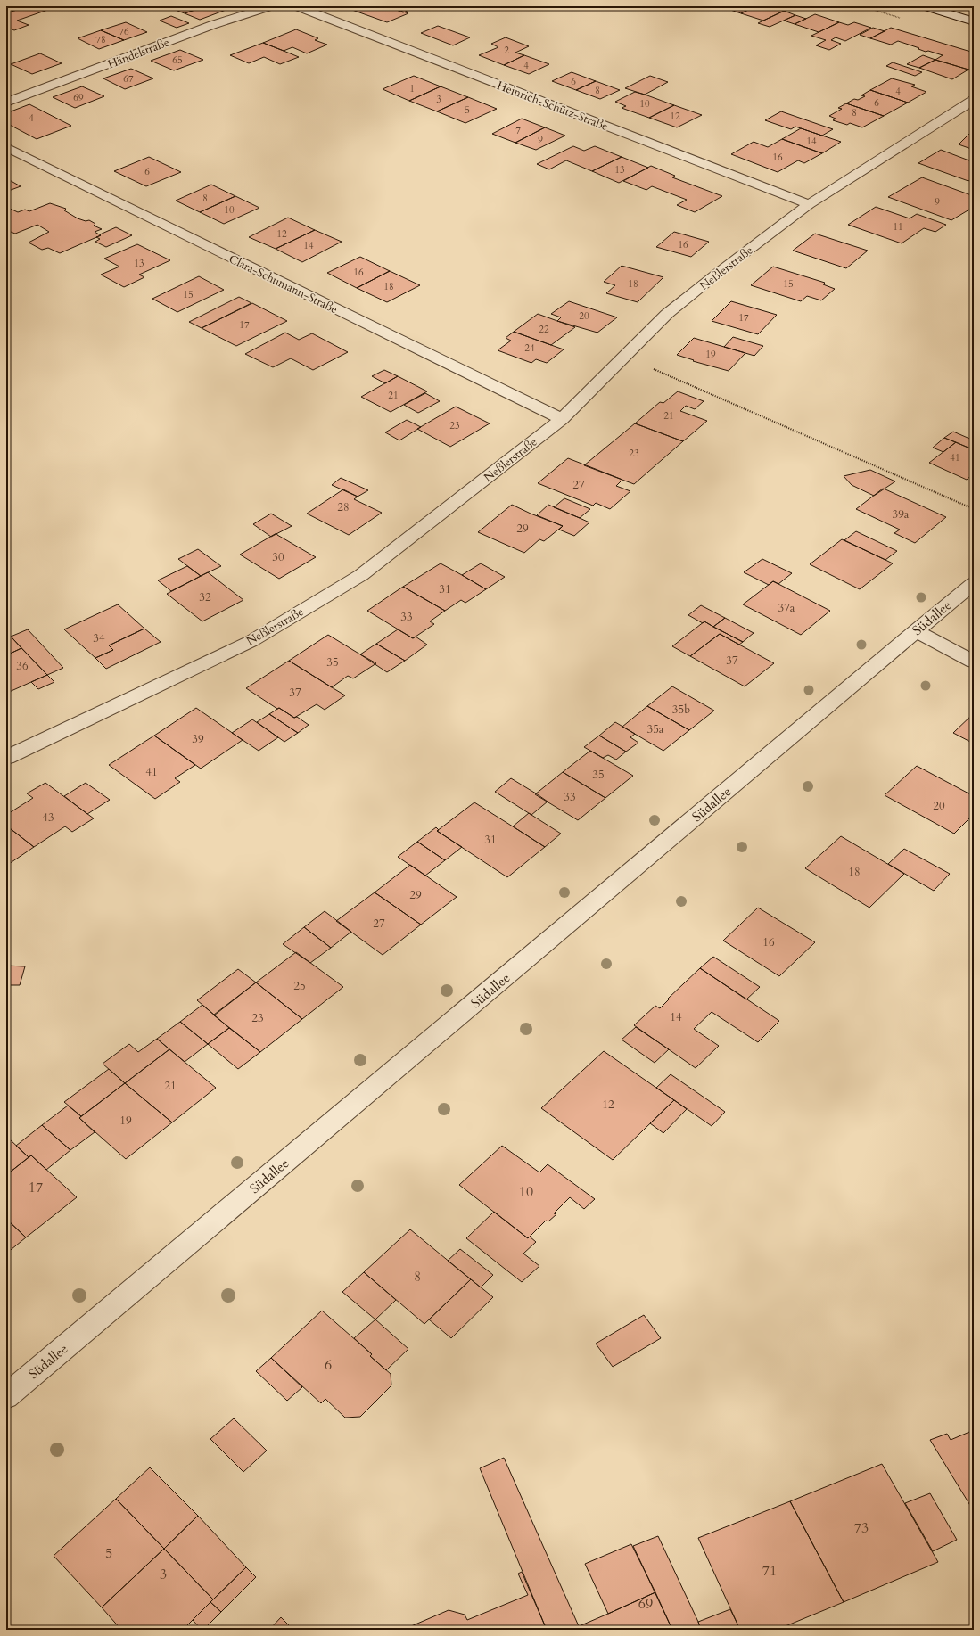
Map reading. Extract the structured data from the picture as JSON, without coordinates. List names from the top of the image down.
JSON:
{
  "streets": {
    "street": [
      "Händelstraße",
      "Heinrich-Schütz-Straße",
      "Neßlerstraße",
      "Clara-Schumann-Straße",
      "Südallee"
    ]
  },
  "crossings": [
    ["Heinrich-Schütz-Straße", "Neßlerstraße"],
    ["Neßlerstraße", "Clara-Schumann-Straße"]
  ],
  "house_numbers": [
    "76",
    "78",
    "2",
    "65",
    "4",
    "67",
    "6",
    "1",
    "8",
    "4",
    "69",
    "3",
    "6",
    "10",
    "5",
    "8",
    "12",
    "4",
    "7",
    "9",
    "14",
    "16",
    "13",
    "6",
    "8",
    "9",
    "10",
    "11",
    "12",
    "16",
    "14",
    "13",
    "16",
    "18",
    "15",
    "18",
    "15",
    "20",
    "17",
    "17",
    "22",
    "24",
    "19",
    "21",
    "21",
    "23",
    "23",
    "41",
    "27",
    "28",
    "39a",
    "29",
    "30",
    "31",
    "32",
    "37a",
    "33",
    "34",
    "37",
    "35",
    "36",
    "37",
    "35b",
    "35a",
    "39",
    "41",
    "35",
    "33",
    "20",
    "43",
    "31",
    "18",
    "29",
    "27",
    "16",
    "25",
    "14",
    "23",
    "21",
    "12",
    "19",
    "17",
    "10",
    "8",
    "6",
    "73",
    "5",
    "71",
    "3",
    "69"
  ]
}
